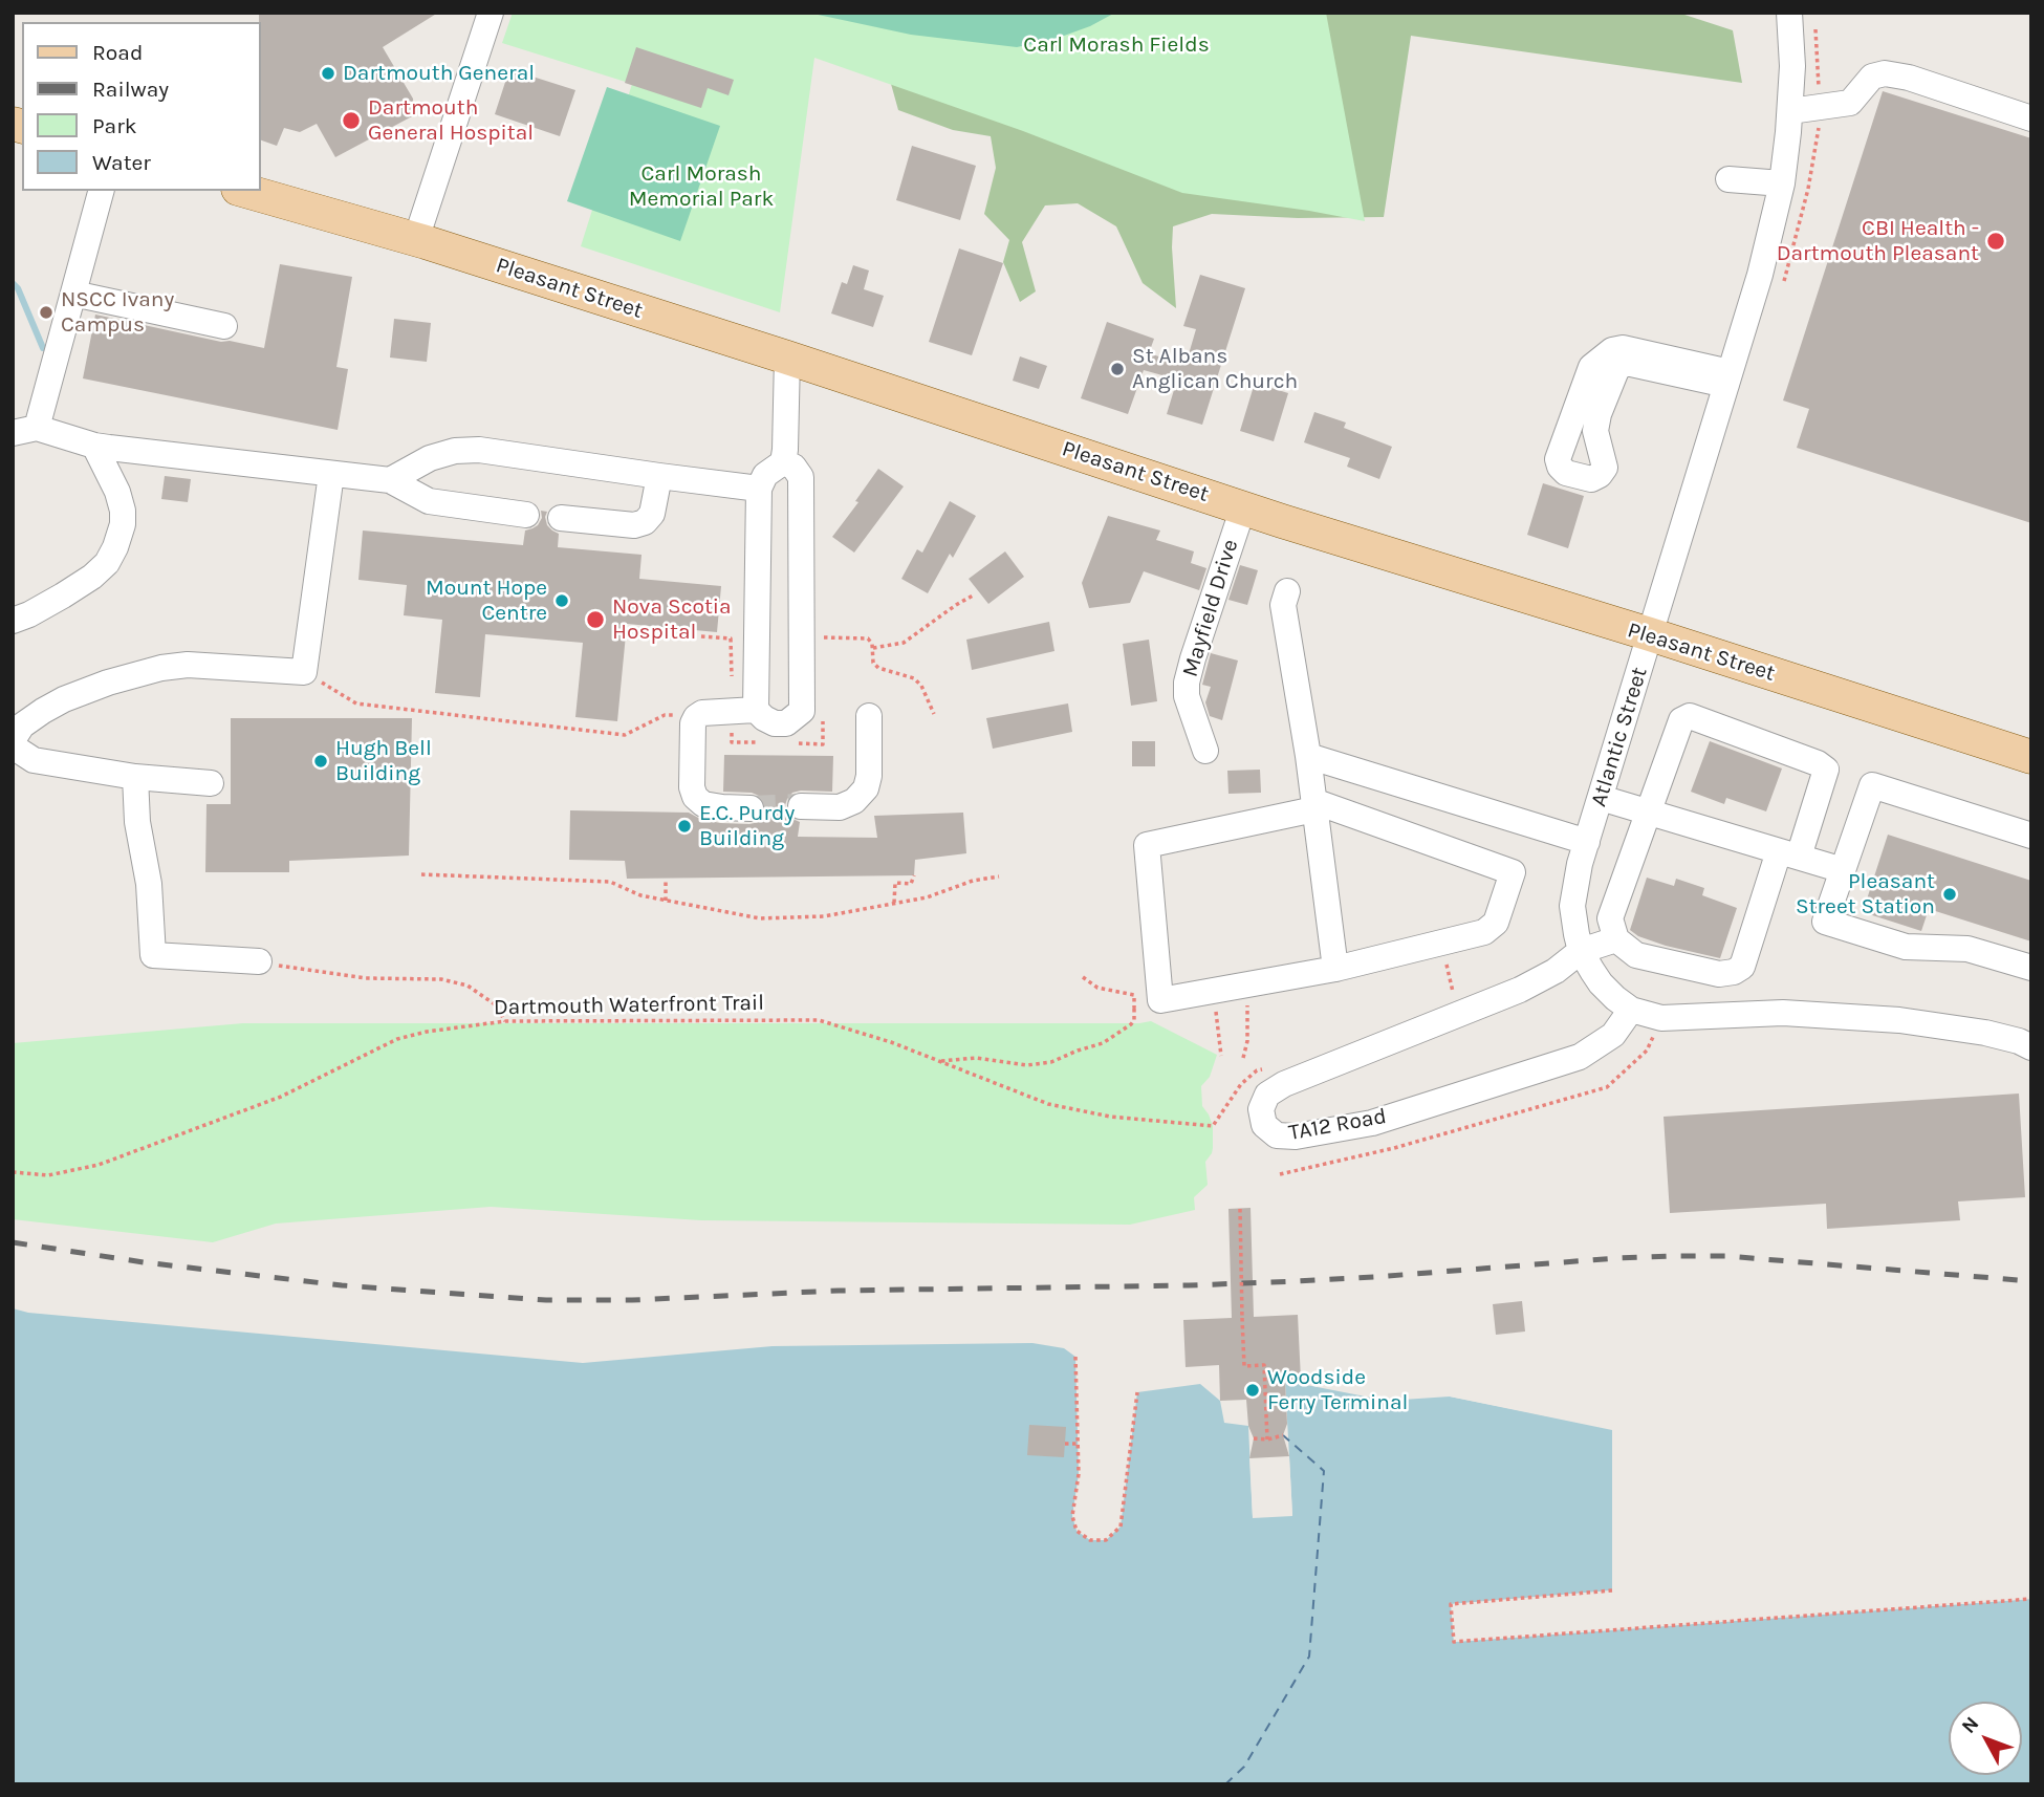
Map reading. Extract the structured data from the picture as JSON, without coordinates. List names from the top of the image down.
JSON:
{
  "streets": {
    "main road": ["Pleasant Street"],
    "street": ["Mayfield Drive", "Atlantic Street", "TA12 Road"],
    "path": ["Dartmouth Waterfront Trail"]
  },
  "crossings": [
    ["Pleasant Street", "Mayfield Drive"],
    ["Pleasant Street", "Atlantic Street"],
    ["Atlantic Street", "TA12 Road"]
  ],
  "parks": ["Carl Morash Fields", "Carl Morash Memorial Park"],
  "places": [
    "Dartmouth General",
    "Dartmouth General Hospital",
    "CBI Health - Dartmouth Pleasant",
    "NSCC Ivany Campus",
    "St Albans Anglican Church",
    "Mount Hope Centre",
    "Nova Scotia Hospital",
    "Hugh Bell Building",
    "E.C. Purdy Building",
    "Pleasant Street Station",
    "Woodside Ferry Terminal"
  ],
  "legend": [
    "Road",
    "Railway",
    "Park",
    "Water"
  ],
  "north": "top left"
}
